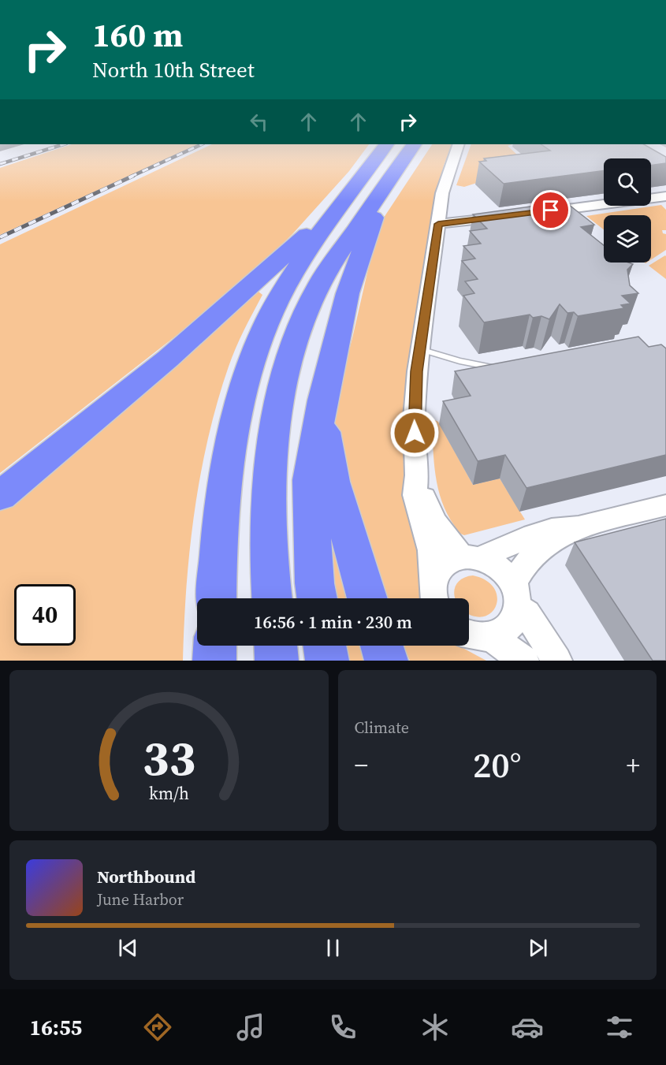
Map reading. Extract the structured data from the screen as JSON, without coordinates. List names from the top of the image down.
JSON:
{
  "page": {
    "turn": ["160 m", "North 10th Street"],
    "limit": "40",
    "trip": "16:56 · 1 min · 230 m",
    "tile": "Climate",
    "heat": ["−", "20°", "+"],
    "song": ["Northbound", "June Harbor"],
    "tabs": "16:55",
    "gauge": ["33", "km/h"]
  }
}
